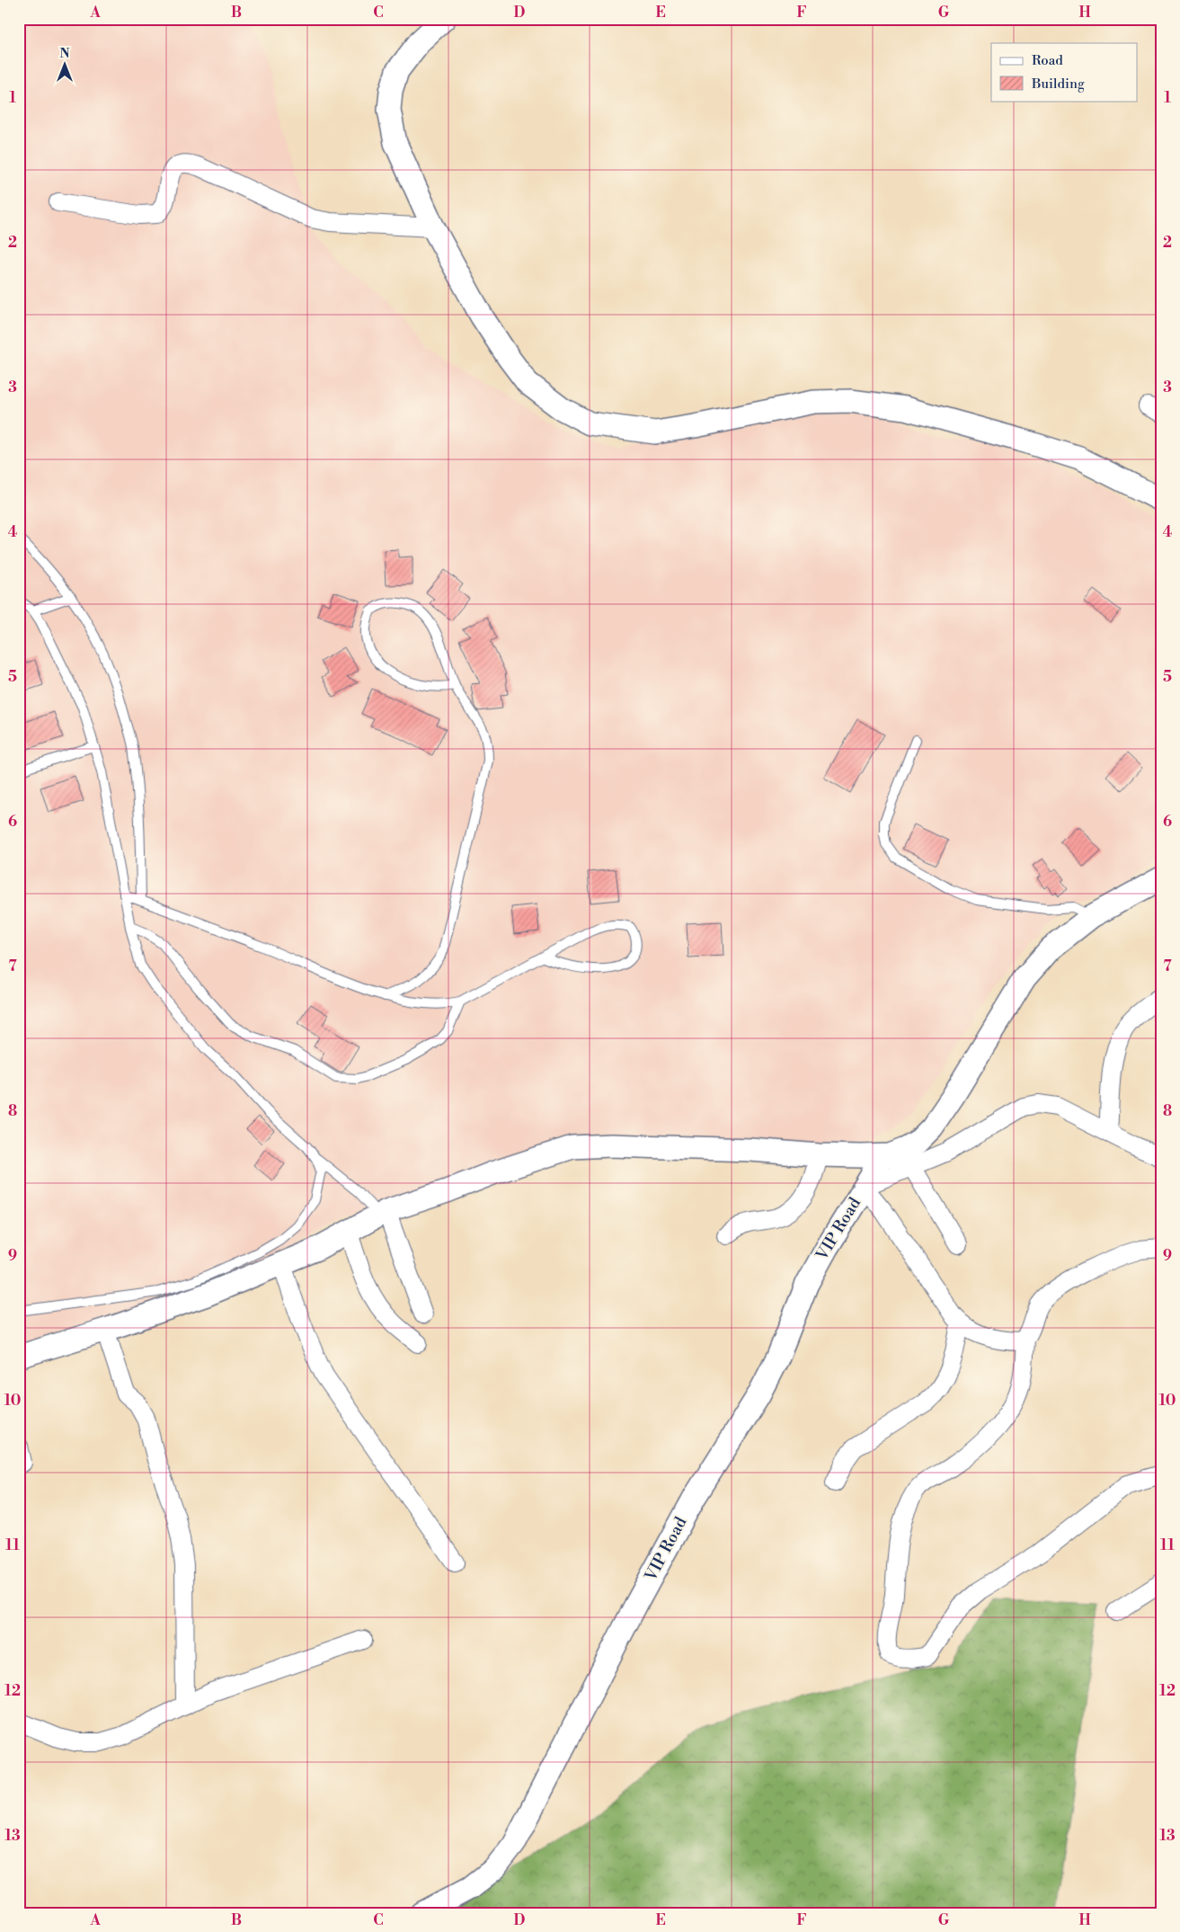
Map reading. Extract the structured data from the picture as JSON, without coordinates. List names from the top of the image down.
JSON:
{
  "streets": {
    "street": ["VIP Road"]
  },
  "legend": ["Road", "Building"],
  "north": "top",
  "grid": {
    "columns": [
      "A",
      "B",
      "C",
      "D",
      "E",
      "F",
      "G",
      "H"
    ],
    "rows": [
      "1",
      "2",
      "3",
      "4",
      "5",
      "6",
      "7",
      "8",
      "9",
      "10",
      "11",
      "12",
      "13"
    ]
  }
}
